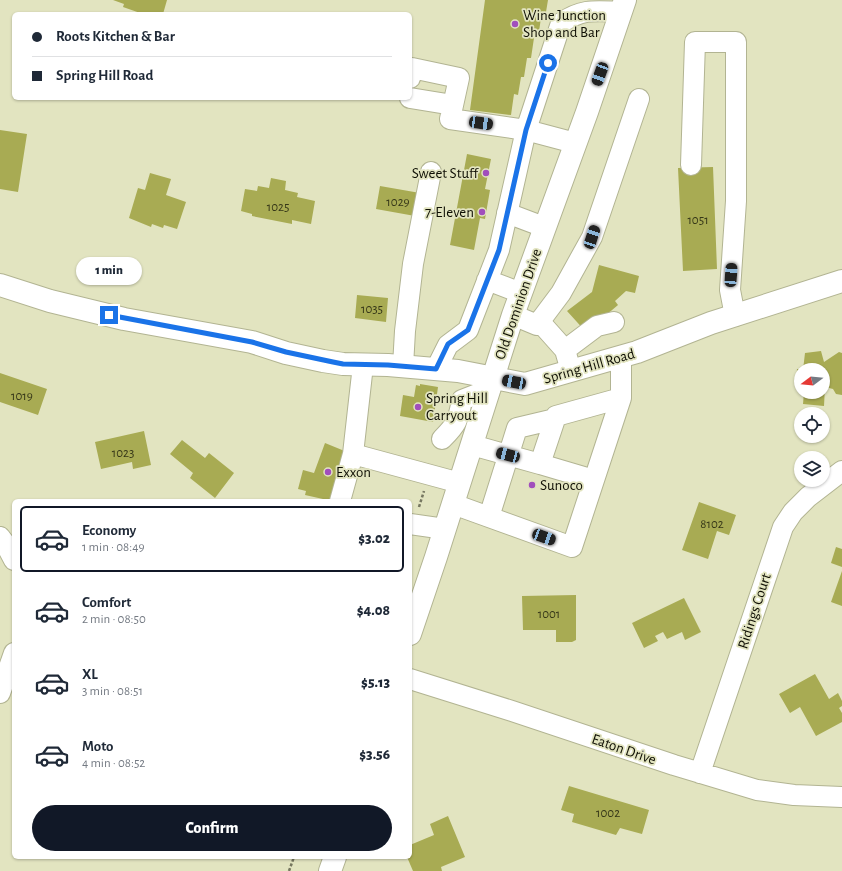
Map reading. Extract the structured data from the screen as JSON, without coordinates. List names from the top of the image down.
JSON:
{
  "streets": {
    "main road": ["Old Dominion Drive", "Spring Hill Road"],
    "street": ["Ridings Court", "Eaton Drive"]
  },
  "crossings": [
    ["Old Dominion Drive", "Spring Hill Road"],
    ["Ridings Court", "Eaton Drive"]
  ],
  "places": [
    "Wine Junction Shop and Bar",
    "Sweet Stuff",
    "7-Eleven",
    "Spring Hill Carryout",
    "Exxon",
    "Sunoco"
  ],
  "house_numbers": [
    "1029",
    "1025",
    "1051",
    "1035",
    "1019",
    "1023",
    "8102",
    "1001",
    "1002"
  ],
  "north": "left",
  "page": {
    "banner": ["Roots Kitchen & Bar", "Spring Hill Road"],
    "bubble": "1 min",
    "list": [
      {
        "name": "Economy",
        "note": "1 min · 08:49",
        "value": "$3.02"
      },
      {
        "name": "Comfort",
        "note": "2 min · 08:50",
        "value": "$4.08"
      },
      {
        "name": "XL",
        "note": "3 min · 08:51",
        "value": "$5.13"
      },
      {
        "name": "Moto",
        "note": "4 min · 08:52",
        "value": "$3.56"
      }
    ],
    "buttons": "Confirm"
  }
}
